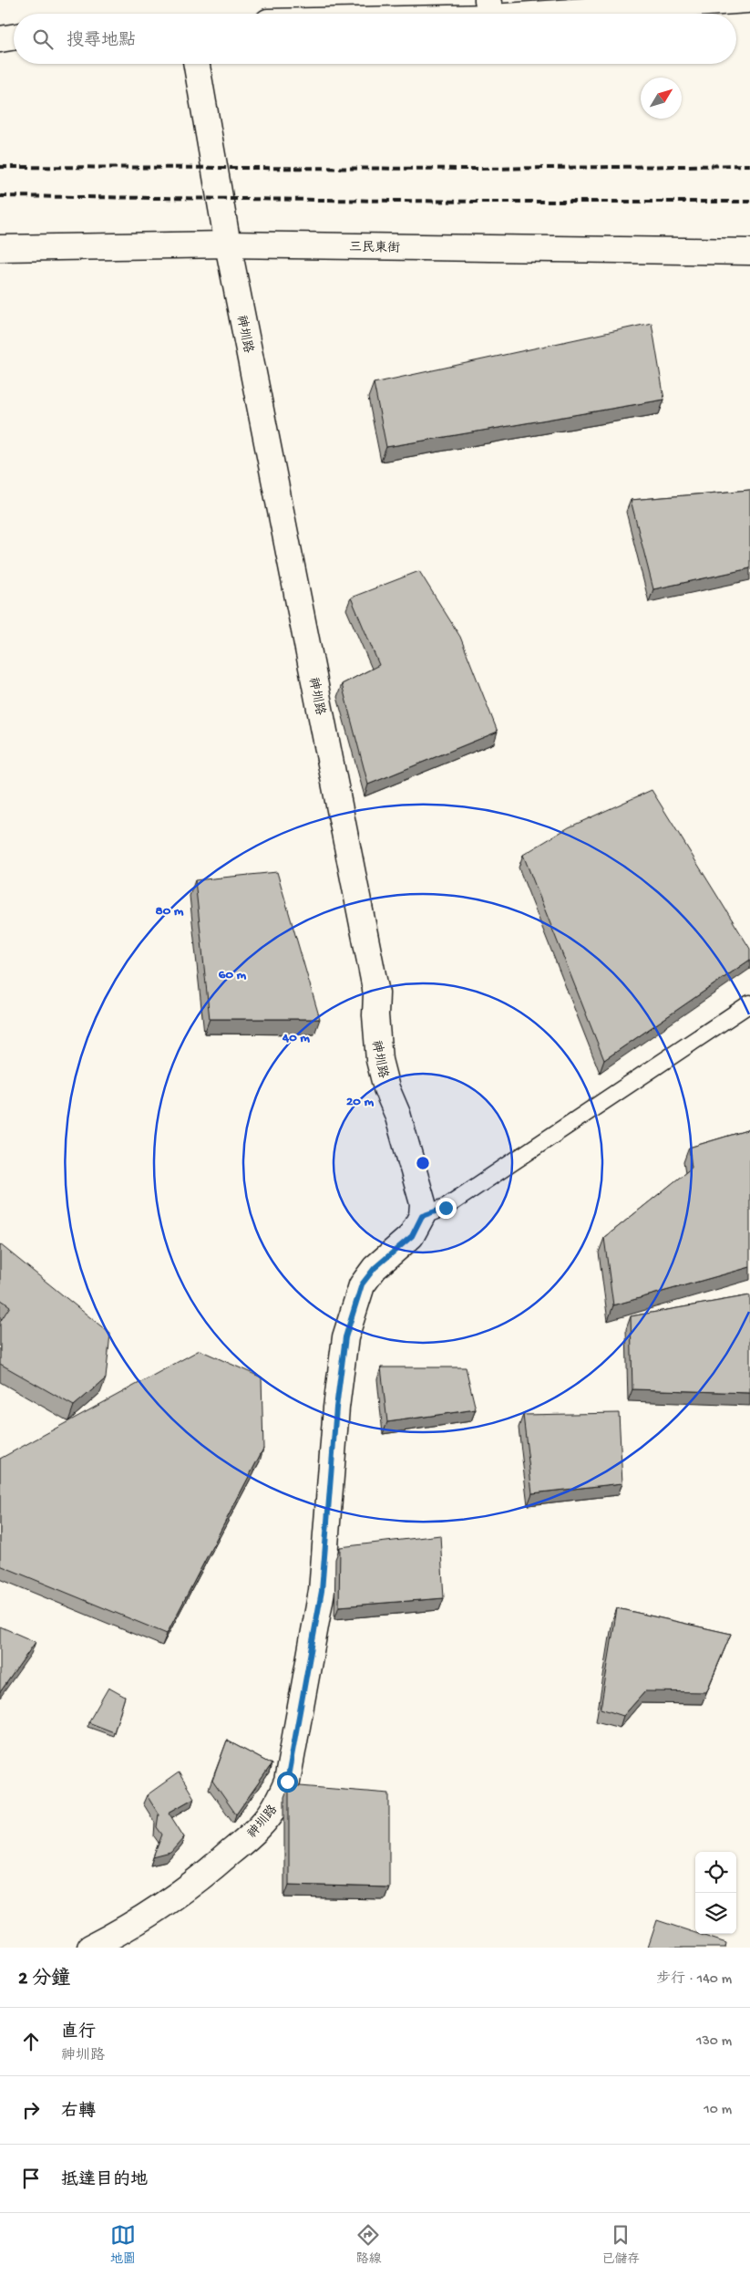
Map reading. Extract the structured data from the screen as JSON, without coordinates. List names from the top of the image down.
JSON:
{
  "streets": {
    "street": ["三民東街", "神圳路"]
  },
  "crossings": [
    ["三民東街", "神圳路"]
  ],
  "north": "top right",
  "page": {
    "search": "搜尋地點",
    "heading": ["2 分鐘", "步行 · 140 m"],
    "list": [
      ["直行", "神圳路", "130 m"],
      ["右轉", "10 m"],
      "抵達目的地"
    ],
    "nav": ["地圖", "路線", "已儲存"]
  },
  "rings": [
    "80 m",
    "60 m",
    "40 m",
    "20 m"
  ]
}
